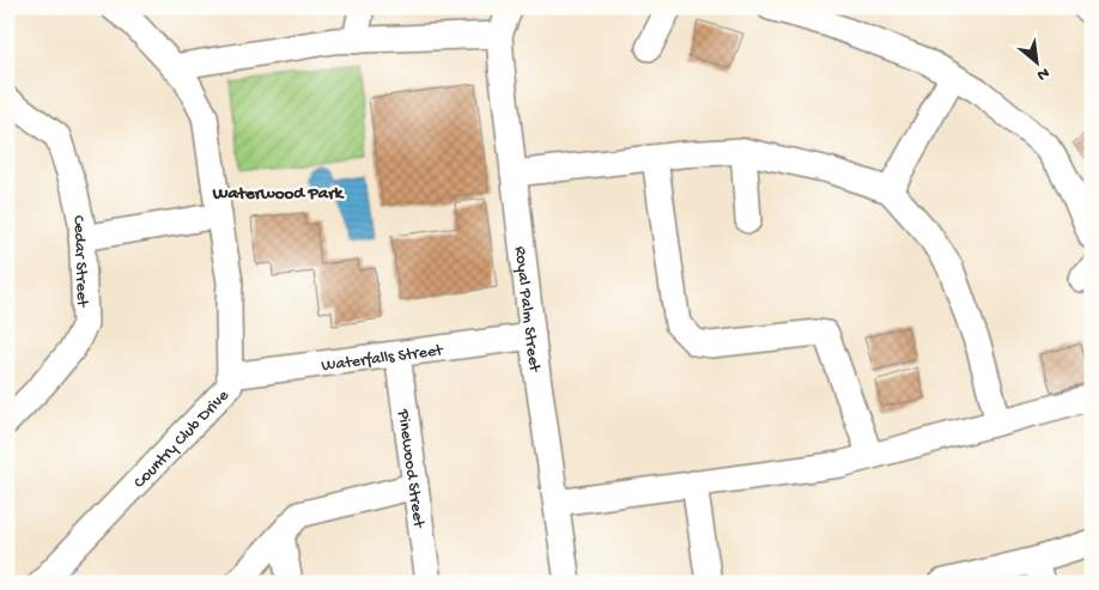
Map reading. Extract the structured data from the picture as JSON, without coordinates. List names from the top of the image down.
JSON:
{
  "streets": {
    "street": [
      "Cedar Street",
      "Royal Palm Street",
      "Waterfalls Street",
      "Country Club Drive",
      "Pinewood Street"
    ]
  },
  "crossings": [
    ["Royal Palm Street", "Waterfalls Street"],
    ["Waterfalls Street", "Country Club Drive"],
    ["Waterfalls Street", "Pinewood Street"]
  ],
  "districts": ["Waterwood Park"],
  "north": "bottom right"
}
